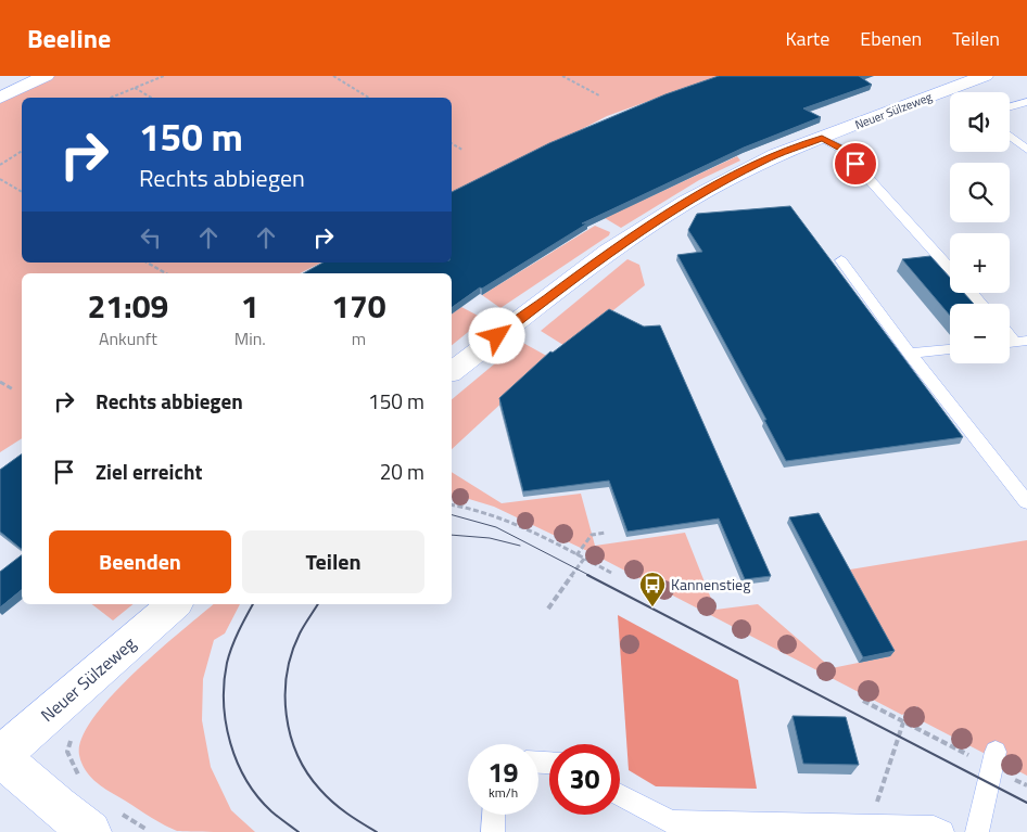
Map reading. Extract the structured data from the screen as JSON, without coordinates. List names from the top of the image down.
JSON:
{
  "streets": {
    "street": ["Neuer Sülzeweg"]
  },
  "places": {
    "bus stop": ["Kannenstieg"]
  },
  "page": {
    "header": "Beeline",
    "nav": ["Karte", "Ebenen", "Teilen"],
    "map_buttons": ["+", "−"],
    "turn": ["150 m", "Rechts abbiegen"],
    "eta": [
      "21:09",
      "Ankunft",
      "1",
      "Min.",
      "170",
      "m"
    ],
    "list": [
      {
        "name": "Rechts abbiegen",
        "value": "150 m"
      },
      {
        "name": "Ziel erreicht",
        "value": "20 m"
      }
    ],
    "buttons": ["Beenden", "Teilen"],
    "speed": "19 km/h",
    "limit": "30"
  }
}
